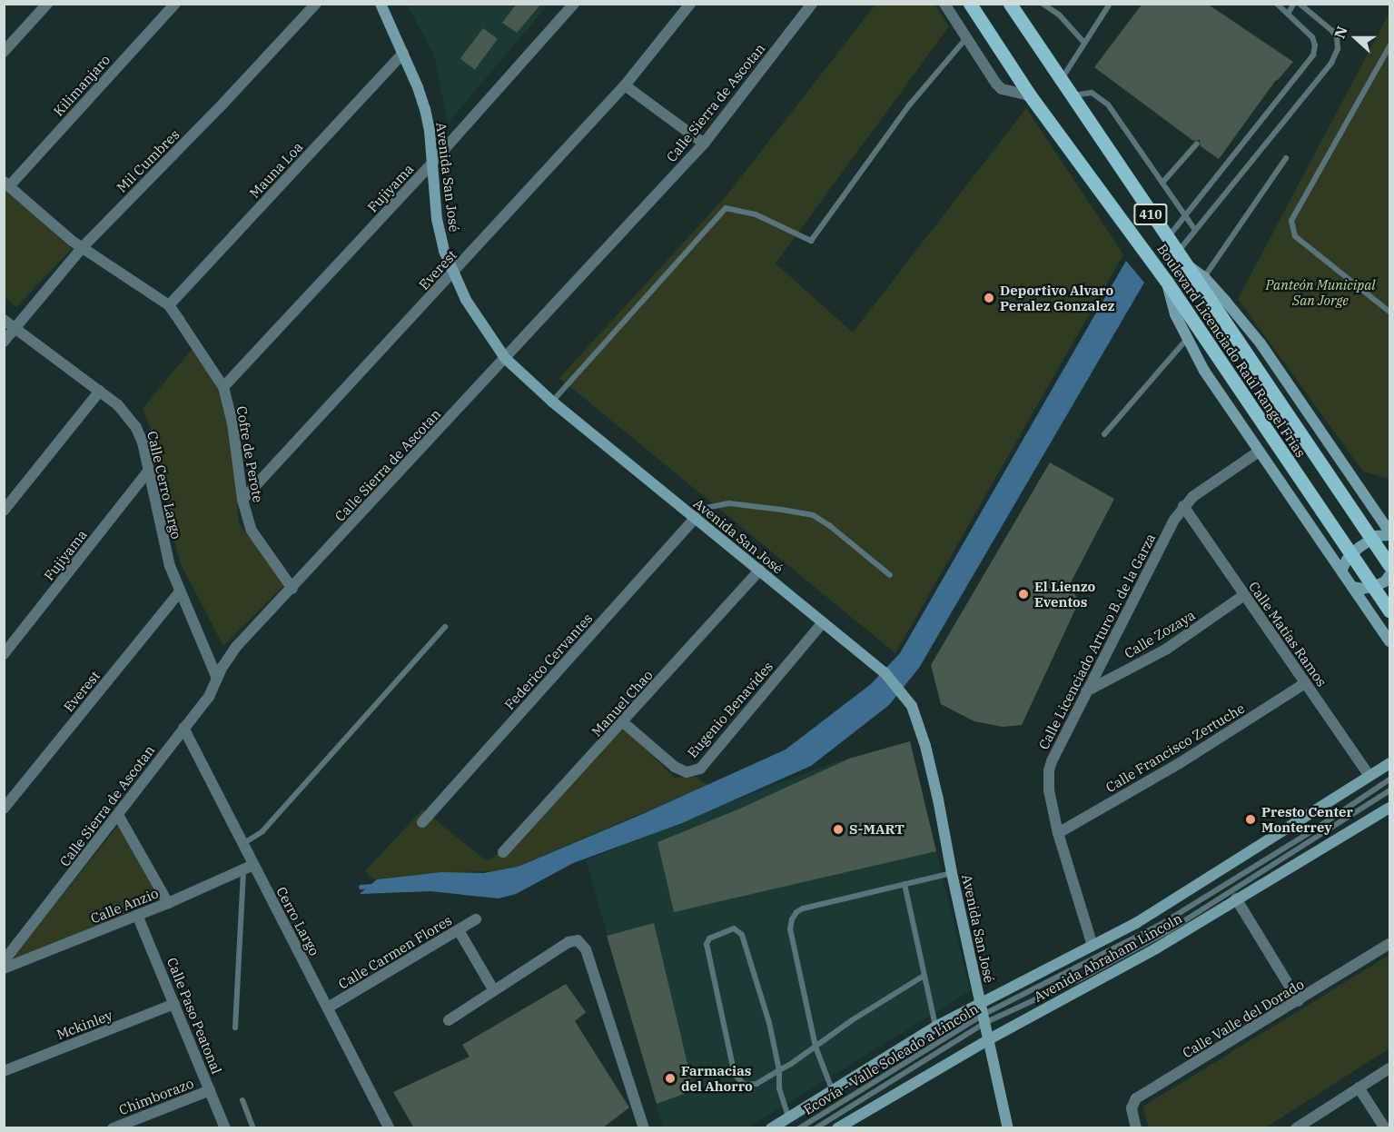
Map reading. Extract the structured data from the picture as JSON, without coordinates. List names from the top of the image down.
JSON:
{
  "streets": {
    "main road": [
      "Avenida San José",
      "410",
      "Boulevard Licenciado Raúl Rangel Frías",
      "Avenida Abraham Lincoln"
    ],
    "street": [
      "Kilimanjaro",
      "Calle Sierra de Ascotan",
      "Mil Cumbres",
      "Mauna Loa",
      "Fujiyama",
      "Everest",
      "Cofre de Perote",
      "Calle Cerro Largo",
      "Calle Zozaya",
      "Calle Matías Ramos",
      "Calle Licenciado Arturo B. de la Garza",
      "Federico Cervantes",
      "Manuel Chao",
      "Eugenio Benavides",
      "Calle Francisco Zertuche",
      "Calle Anzio",
      "Cerro Largo",
      "Calle Carmen Flores",
      "Calle Paso Peatonal",
      "Calle Valle del Dorado",
      "Mckinley",
      "Chimborazo"
    ],
    "lane": ["Ecovía - Valle Soleado a Lincoln"]
  },
  "crossings": [
    ["Kilimanjaro", "Cofre de Perote"],
    ["Calle Sierra de Ascotan", "Avenida San José"],
    ["Calle Sierra de Ascotan", "Cofre de Perote"],
    ["Calle Sierra de Ascotan", "Calle Cerro Largo"],
    ["Calle Sierra de Ascotan", "Cerro Largo"],
    ["Mil Cumbres", "Cofre de Perote"],
    ["Mil Cumbres", "Calle Cerro Largo"],
    ["Mauna Loa", "Avenida San José"],
    ["Mauna Loa", "Cofre de Perote"],
    ["Avenida San José", "Fujiyama"],
    ["Avenida San José", "Everest"],
    ["Avenida San José", "Federico Cervantes"],
    ["Avenida San José", "Manuel Chao"],
    ["Avenida San José", "Eugenio Benavides"],
    ["Avenida San José", "Avenida Abraham Lincoln"],
    ["Avenida San José", "Ecovía - Valle Soleado a Lincoln"],
    ["Fujiyama", "Cofre de Perote"],
    ["Fujiyama", "Calle Cerro Largo"],
    ["Everest", "Cofre de Perote"],
    ["Everest", "Calle Cerro Largo"],
    ["Calle Zozaya", "Calle Matías Ramos"],
    ["Calle Zozaya", "Calle Licenciado Arturo B. de la Garza"],
    ["Calle Matías Ramos", "Calle Licenciado Arturo B. de la Garza"],
    ["Calle Matías Ramos", "Calle Francisco Zertuche"],
    ["Calle Licenciado Arturo B. de la Garza", "Calle Francisco Zertuche"],
    ["Manuel Chao", "Eugenio Benavides"],
    ["Calle Anzio", "Cerro Largo"],
    ["Calle Anzio", "Calle Paso Peatonal"],
    ["Cerro Largo", "Calle Carmen Flores"],
    ["Calle Paso Peatonal", "Mckinley"],
    ["Calle Paso Peatonal", "Chimborazo"]
  ],
  "parks": ["Panteón Municipal San Jorge"],
  "places": [
    "Deportivo Alvaro Peralez Gonzalez",
    "El Lienzo Eventos",
    "Presto Center Monterrey",
    "S-MART",
    "Farmacias del Ahorro"
  ],
  "north": "left"
}
